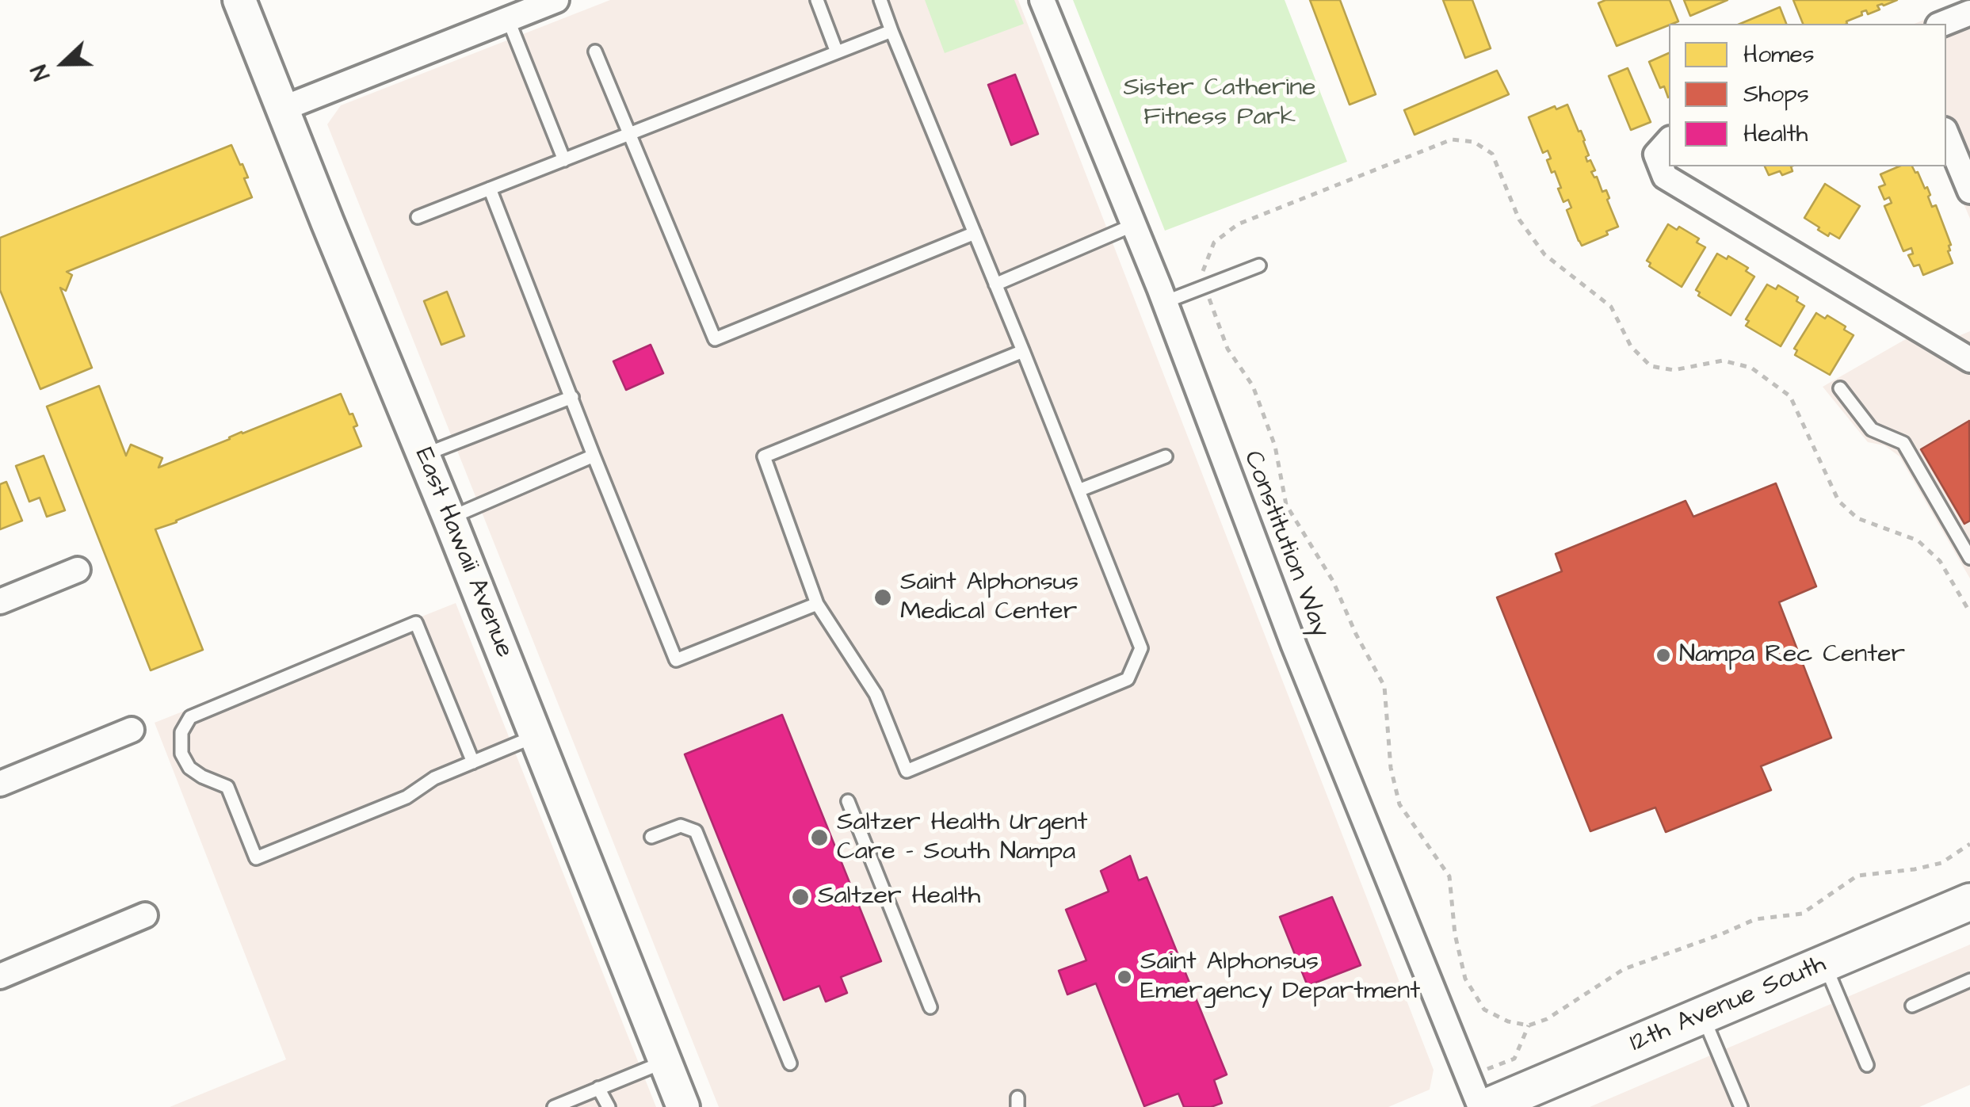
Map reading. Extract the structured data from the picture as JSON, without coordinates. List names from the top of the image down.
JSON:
{
  "streets": {
    "main road": ["12th Avenue South"],
    "street": ["Constitution Way", "East Hawaii Avenue"]
  },
  "parks": ["Sister Catherine Fitness Park"],
  "places": [
    "Saint Alphonsus Medical Center",
    "Nampa Rec Center",
    "Saltzer Health Urgent Care - South Nampa",
    "Saltzer Health",
    "Saint Alphonsus Emergency Department"
  ],
  "legend": ["Homes", "Shops", "Health"],
  "north": "left"
}
